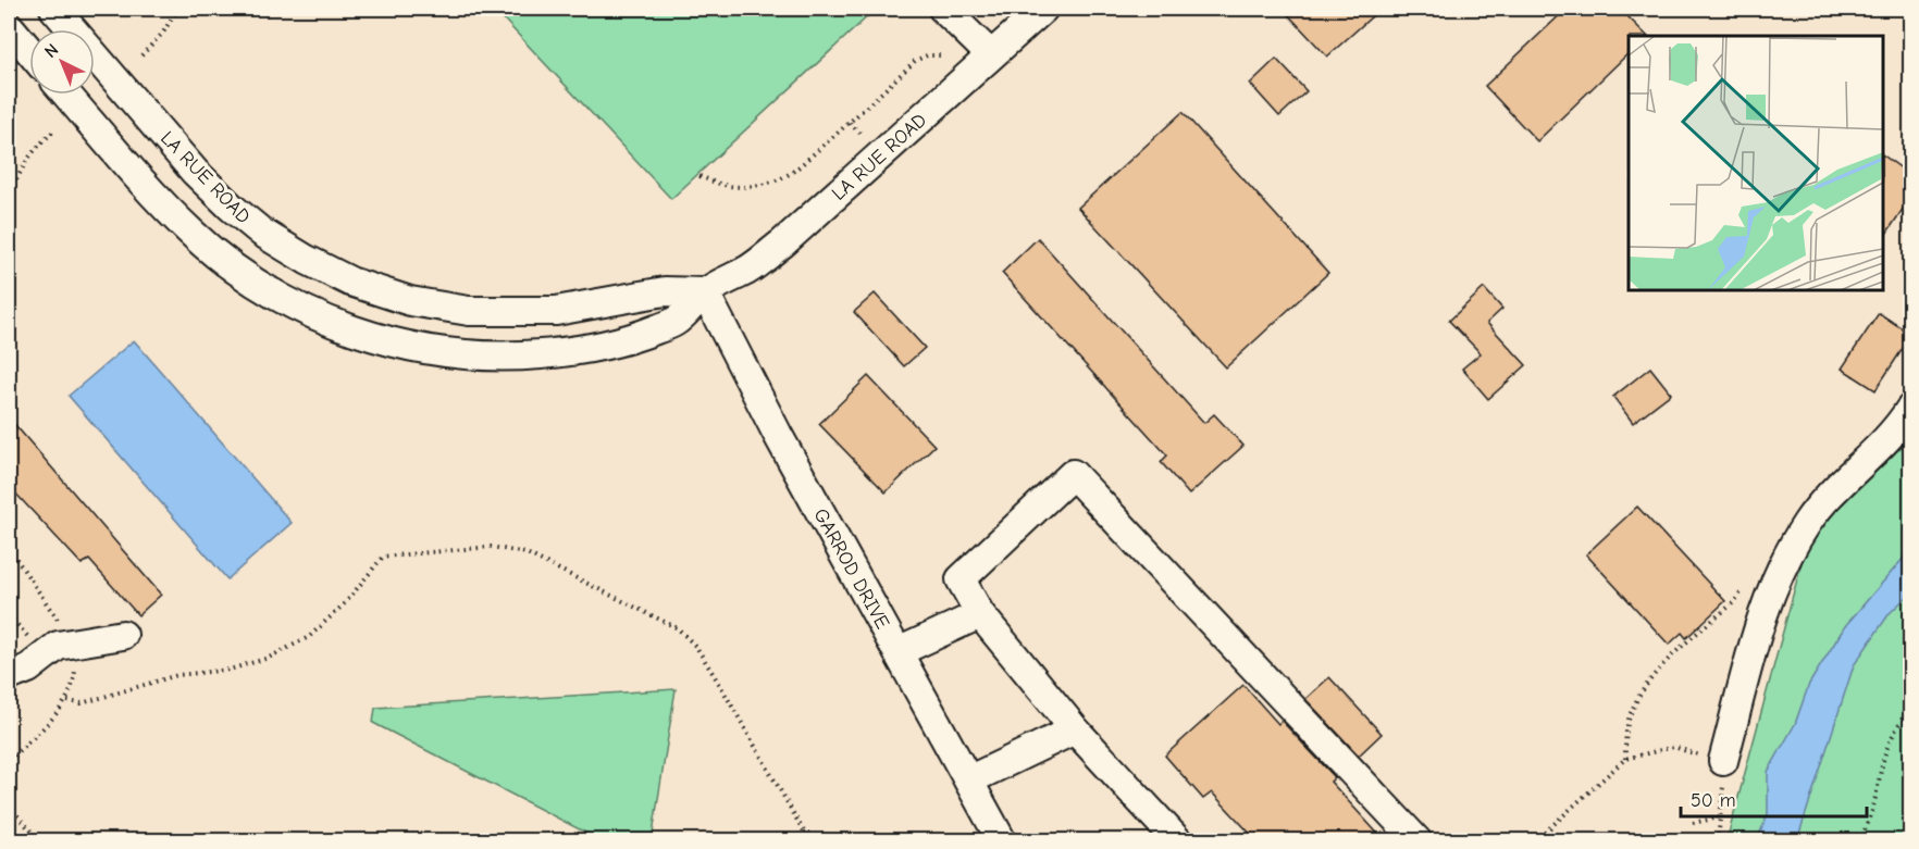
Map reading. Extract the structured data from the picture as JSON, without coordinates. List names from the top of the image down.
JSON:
{
  "streets": {
    "street": ["LA RUE ROAD", "GARROD DRIVE"]
  },
  "crossings": [
    ["LA RUE ROAD", "GARROD DRIVE"]
  ],
  "scale_bar": "50 m",
  "north": "top left"
}
